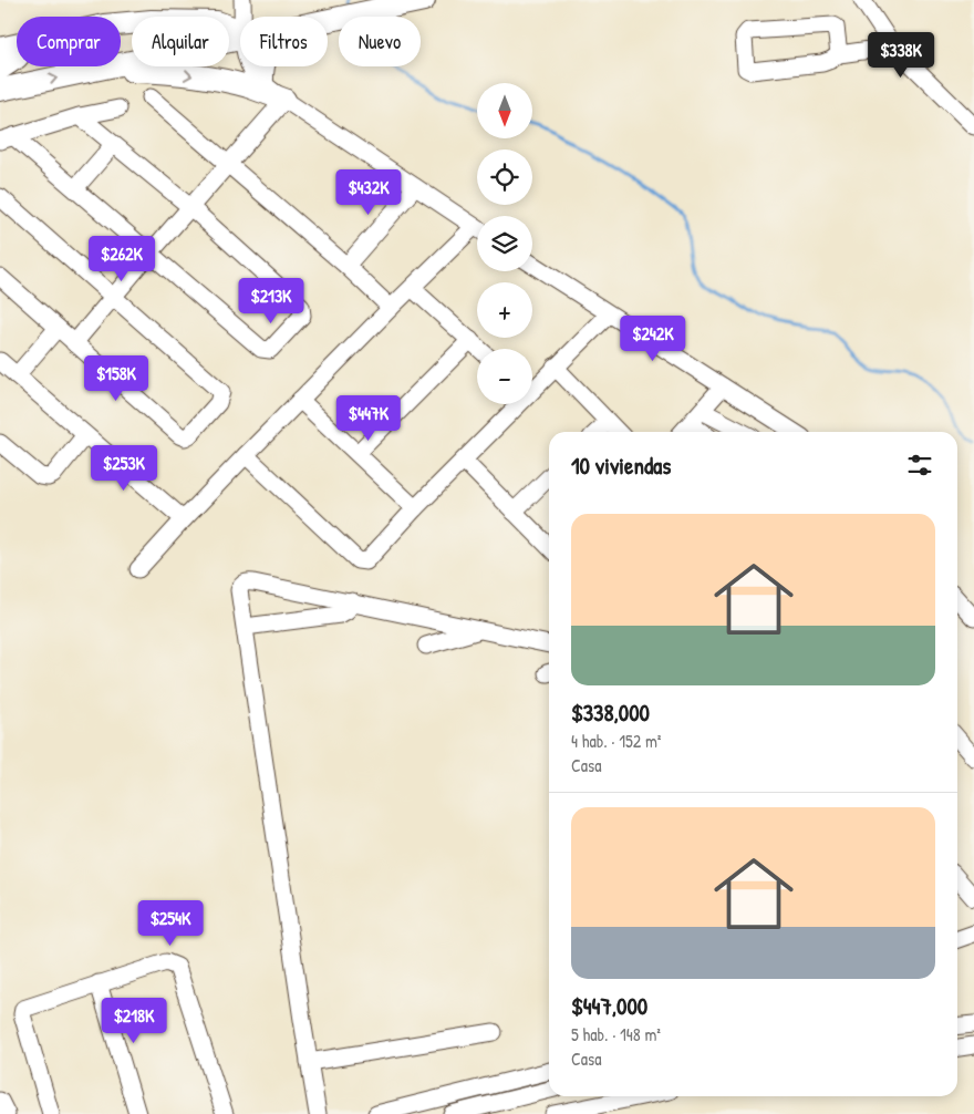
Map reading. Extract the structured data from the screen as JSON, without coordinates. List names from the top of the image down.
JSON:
{
  "north": "bottom",
  "page": {
    "chip": [
      "Comprar",
      "Alquilar",
      "Filtros",
      "Nuevo"
    ],
    "price": [
      "$338K",
      "$432K",
      "$262K",
      "$213K",
      "$242K",
      "$158K",
      "$447K",
      "$253K",
      "$254K",
      "$218K"
    ],
    "map_buttons": ["+", "−"],
    "heading": "10 viviendas",
    "list": [
      {
        "name": "$338,000",
        "note": "4 hab. · 152 m² · Casa"
      },
      {
        "name": "$447,000",
        "note": "5 hab. · 148 m² · Casa"
      }
    ]
  }
}
